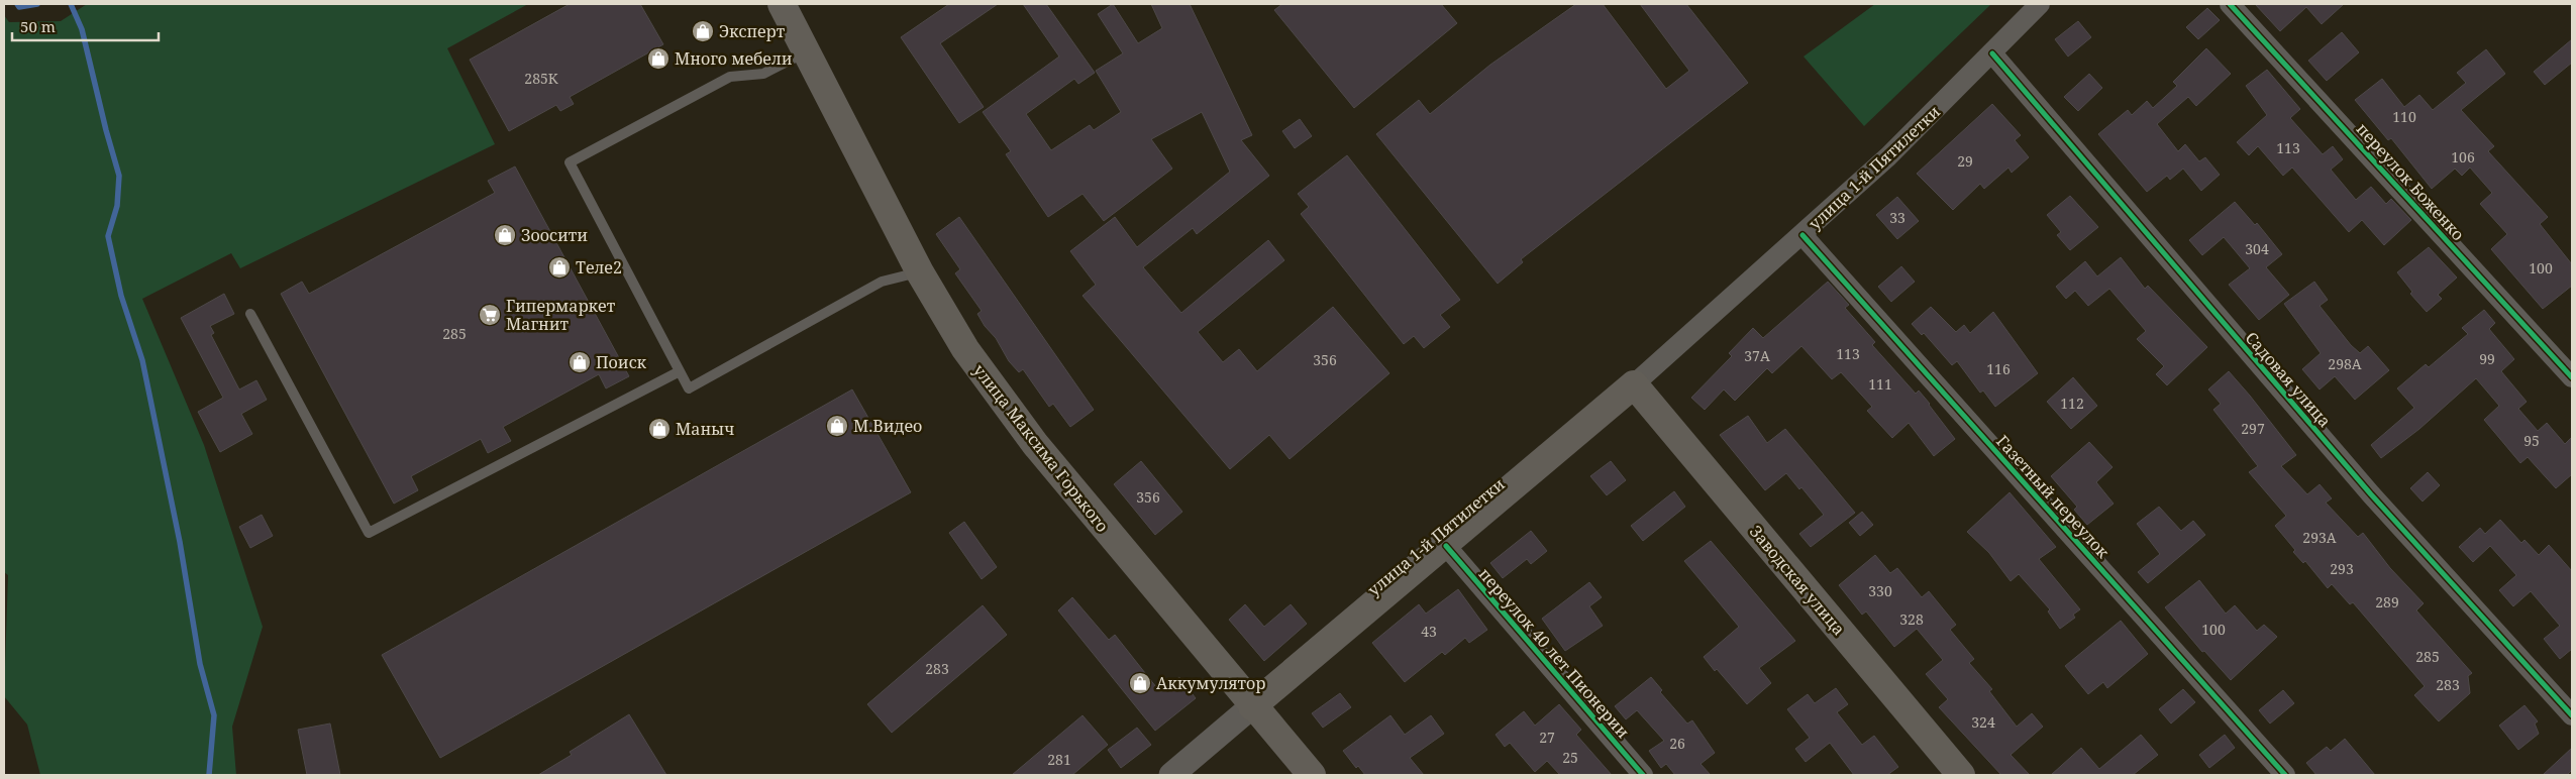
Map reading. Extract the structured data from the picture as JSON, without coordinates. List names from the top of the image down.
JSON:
{
  "streets": {
    "main road": ["улица 1-й Пятилетки", "улица Максима Горького", "Заводская улица"],
    "street": [
      "переулок Боженко",
      "Садовая улица",
      "Газетный переулок",
      "переулок 40 лет Пионерии"
    ]
  },
  "crossings": [
    ["улица 1-й Пятилетки", "Садовая улица"],
    ["улица 1-й Пятилетки", "улица Максима Горького"],
    ["улица 1-й Пятилетки", "Газетный переулок"],
    ["улица 1-й Пятилетки", "Заводская улица"],
    ["улица 1-й Пятилетки", "переулок 40 лет Пионерии"]
  ],
  "places": {
    "shop": [
      "Эксперт",
      "Много мебели",
      "Зоосити",
      "Теле2",
      "Поиск",
      "М.Видео",
      "Маныч",
      "Аккумулятор"
    ],
    "supermarket": ["Гипермаркет Магнит"]
  },
  "house_numbers": [
    "285К",
    "110",
    "113",
    "106",
    "29",
    "33",
    "304",
    "100",
    "285",
    "113",
    "37А",
    "99",
    "356",
    "298А",
    "116",
    "111",
    "112",
    "297",
    "95",
    "356",
    "293А",
    "293",
    "330",
    "289",
    "328",
    "100",
    "43",
    "285",
    "283",
    "283",
    "324",
    "27",
    "26",
    "25",
    "281"
  ],
  "scale_bar": "50 m"
}
